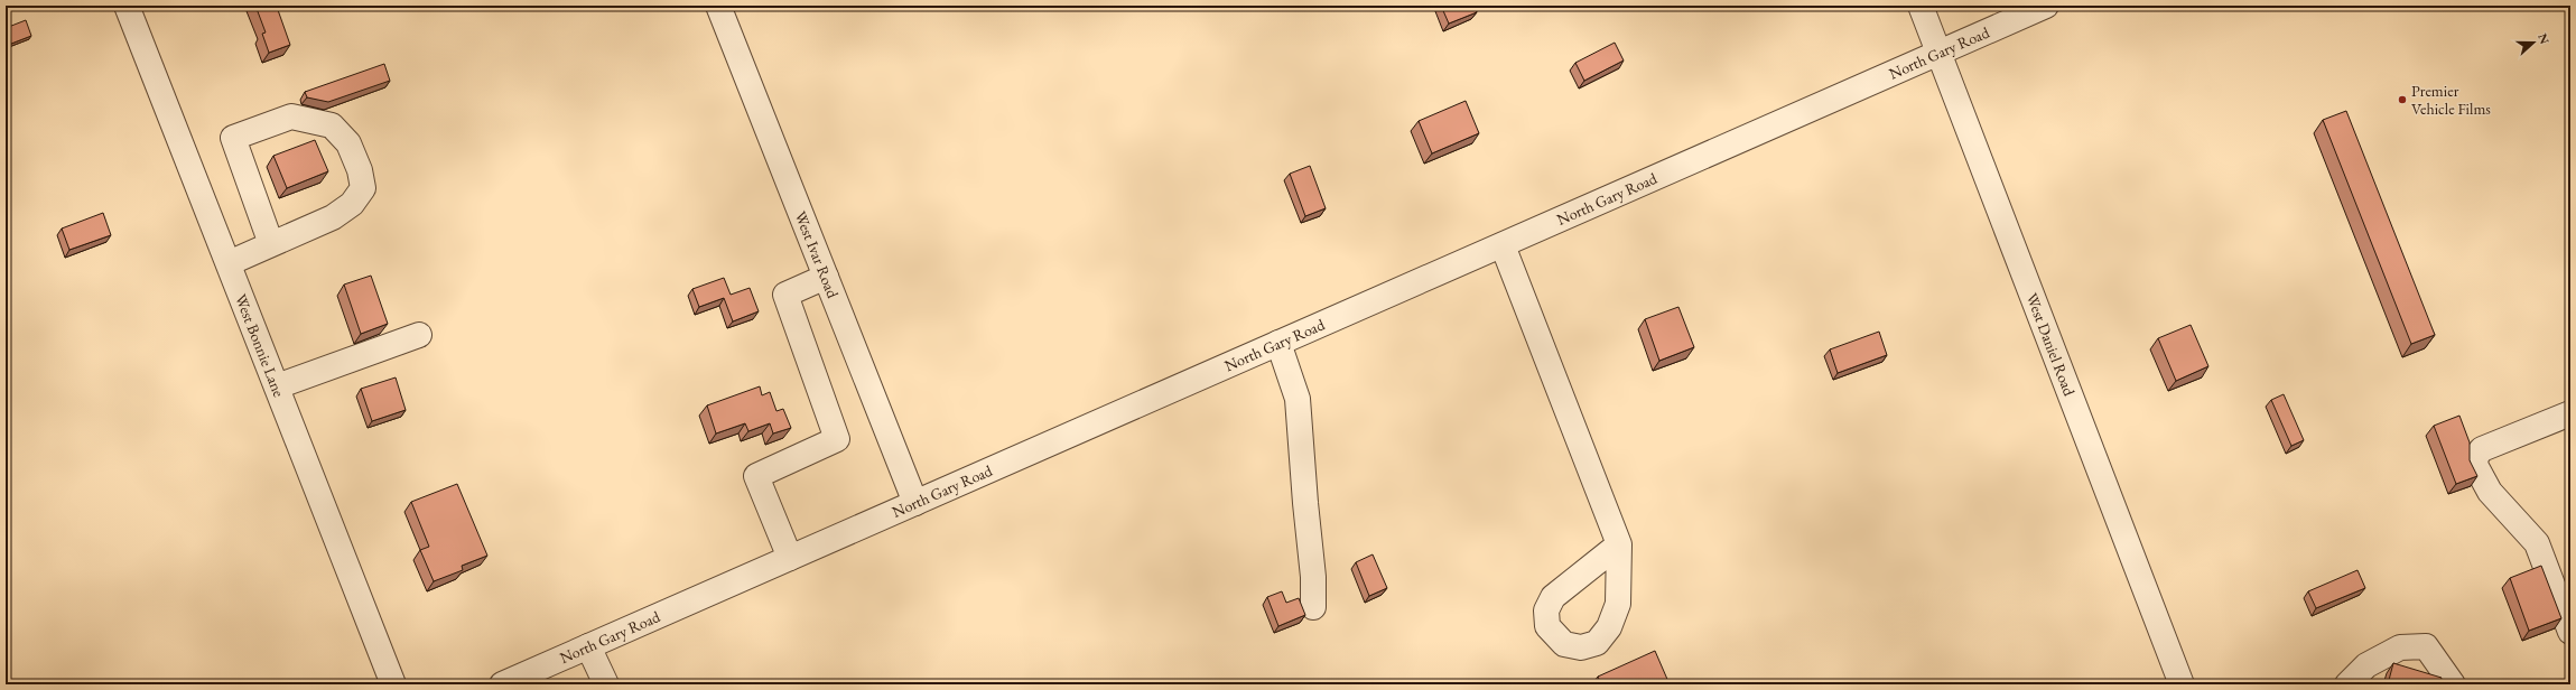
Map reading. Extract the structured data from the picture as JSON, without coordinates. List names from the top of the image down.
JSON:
{
  "streets": {
    "street": [
      "North Gary Road",
      "West Ivar Road",
      "West Bonnie Lane",
      "West Daniel Road"
    ]
  },
  "crossings": [
    ["North Gary Road", "West Ivar Road"],
    ["North Gary Road", "West Daniel Road"]
  ],
  "places": ["Premier Vehicle Films"],
  "north": "right"
}
